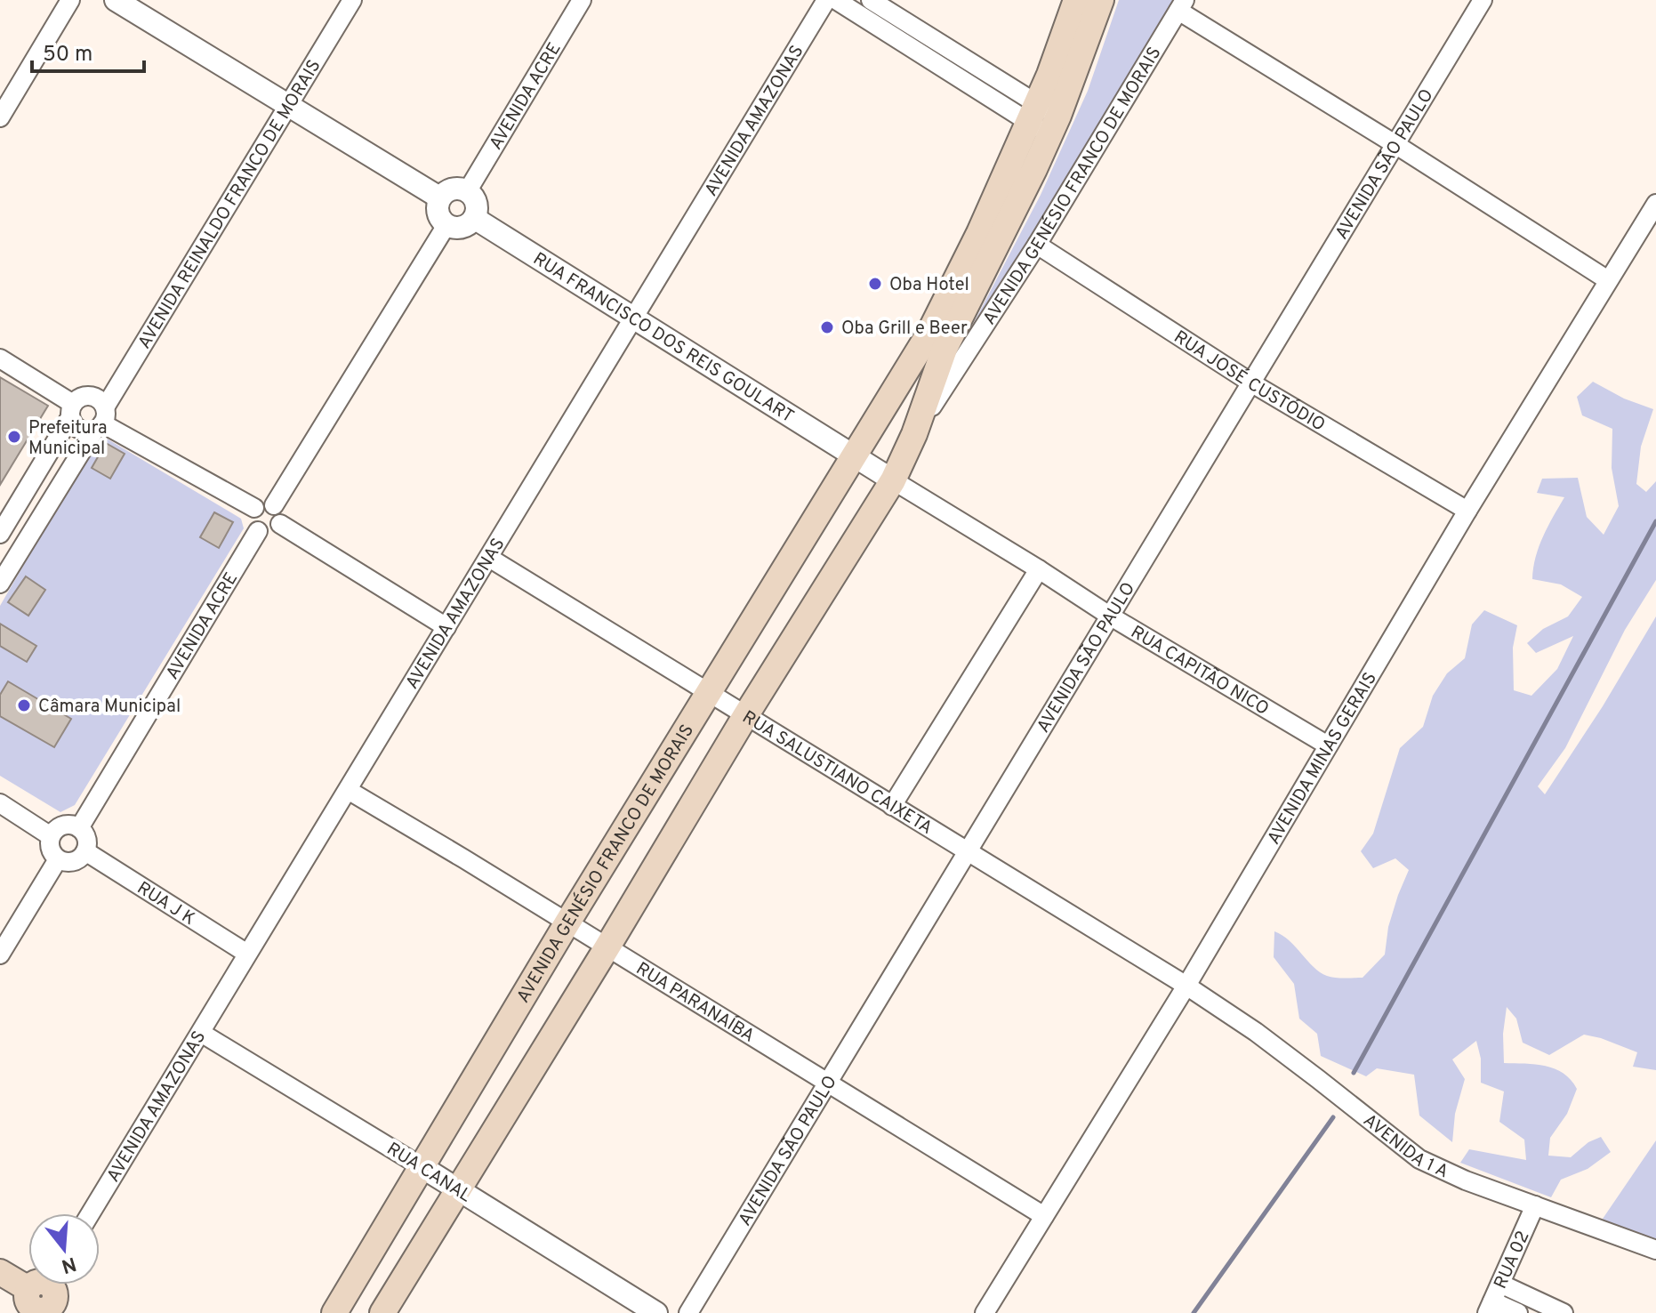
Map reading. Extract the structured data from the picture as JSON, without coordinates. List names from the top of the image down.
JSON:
{
  "streets": {
    "main road": ["AVENIDA GENÉSIO FRANCO DE MORAIS"],
    "street": [
      "AVENIDA ACRE",
      "AVENIDA AMAZONAS",
      "AVENIDA SÃO PAULO",
      "AVENIDA REINALDO FRANCO DE MORAIS",
      "RUA FRANCISCO DOS REIS GOULART",
      "RUA JOSÉ CUSTÓDIO",
      "RUA CAPITÃO NICO",
      "AVENIDA MINAS GERAIS",
      "RUA SALUSTIANO CAIXETA",
      "RUA J K",
      "RUA PARANAÍBA",
      "AVENIDA 1 A",
      "RUA CANAL",
      "RUA 02"
    ]
  },
  "crossings": [
    ["AVENIDA ACRE", "RUA FRANCISCO DOS REIS GOULART"],
    ["AVENIDA ACRE", "RUA J K"],
    ["AVENIDA AMAZONAS", "RUA FRANCISCO DOS REIS GOULART"],
    ["AVENIDA AMAZONAS", "RUA SALUSTIANO CAIXETA"],
    ["AVENIDA AMAZONAS", "RUA J K"],
    ["AVENIDA AMAZONAS", "RUA PARANAÍBA"],
    ["AVENIDA AMAZONAS", "RUA CANAL"],
    ["AVENIDA SÃO PAULO", "RUA JOSÉ CUSTÓDIO"],
    ["AVENIDA SÃO PAULO", "RUA CAPITÃO NICO"],
    ["AVENIDA SÃO PAULO", "RUA SALUSTIANO CAIXETA"],
    ["AVENIDA SÃO PAULO", "RUA PARANAÍBA"],
    ["AVENIDA GENÉSIO FRANCO DE MORAIS", "RUA FRANCISCO DOS REIS GOULART"],
    ["AVENIDA GENÉSIO FRANCO DE MORAIS", "RUA JOSÉ CUSTÓDIO"],
    ["AVENIDA GENÉSIO FRANCO DE MORAIS", "RUA CAPITÃO NICO"],
    ["AVENIDA GENÉSIO FRANCO DE MORAIS", "RUA SALUSTIANO CAIXETA"],
    ["AVENIDA GENÉSIO FRANCO DE MORAIS", "RUA PARANAÍBA"],
    ["AVENIDA GENÉSIO FRANCO DE MORAIS", "RUA CANAL"],
    ["RUA JOSÉ CUSTÓDIO", "AVENIDA MINAS GERAIS"],
    ["RUA CAPITÃO NICO", "AVENIDA MINAS GERAIS"],
    ["AVENIDA MINAS GERAIS", "RUA SALUSTIANO CAIXETA"],
    ["AVENIDA MINAS GERAIS", "RUA PARANAÍBA"],
    ["AVENIDA MINAS GERAIS", "AVENIDA 1 A"],
    ["RUA SALUSTIANO CAIXETA", "AVENIDA 1 A"],
    ["AVENIDA 1 A", "RUA 02"]
  ],
  "places": [
    "Oba Hotel",
    "Oba Grill e Beer",
    "Prefeitura Municipal",
    "Câmara Municipal"
  ],
  "scale_bar": "50 m",
  "north": "bottom"
}
